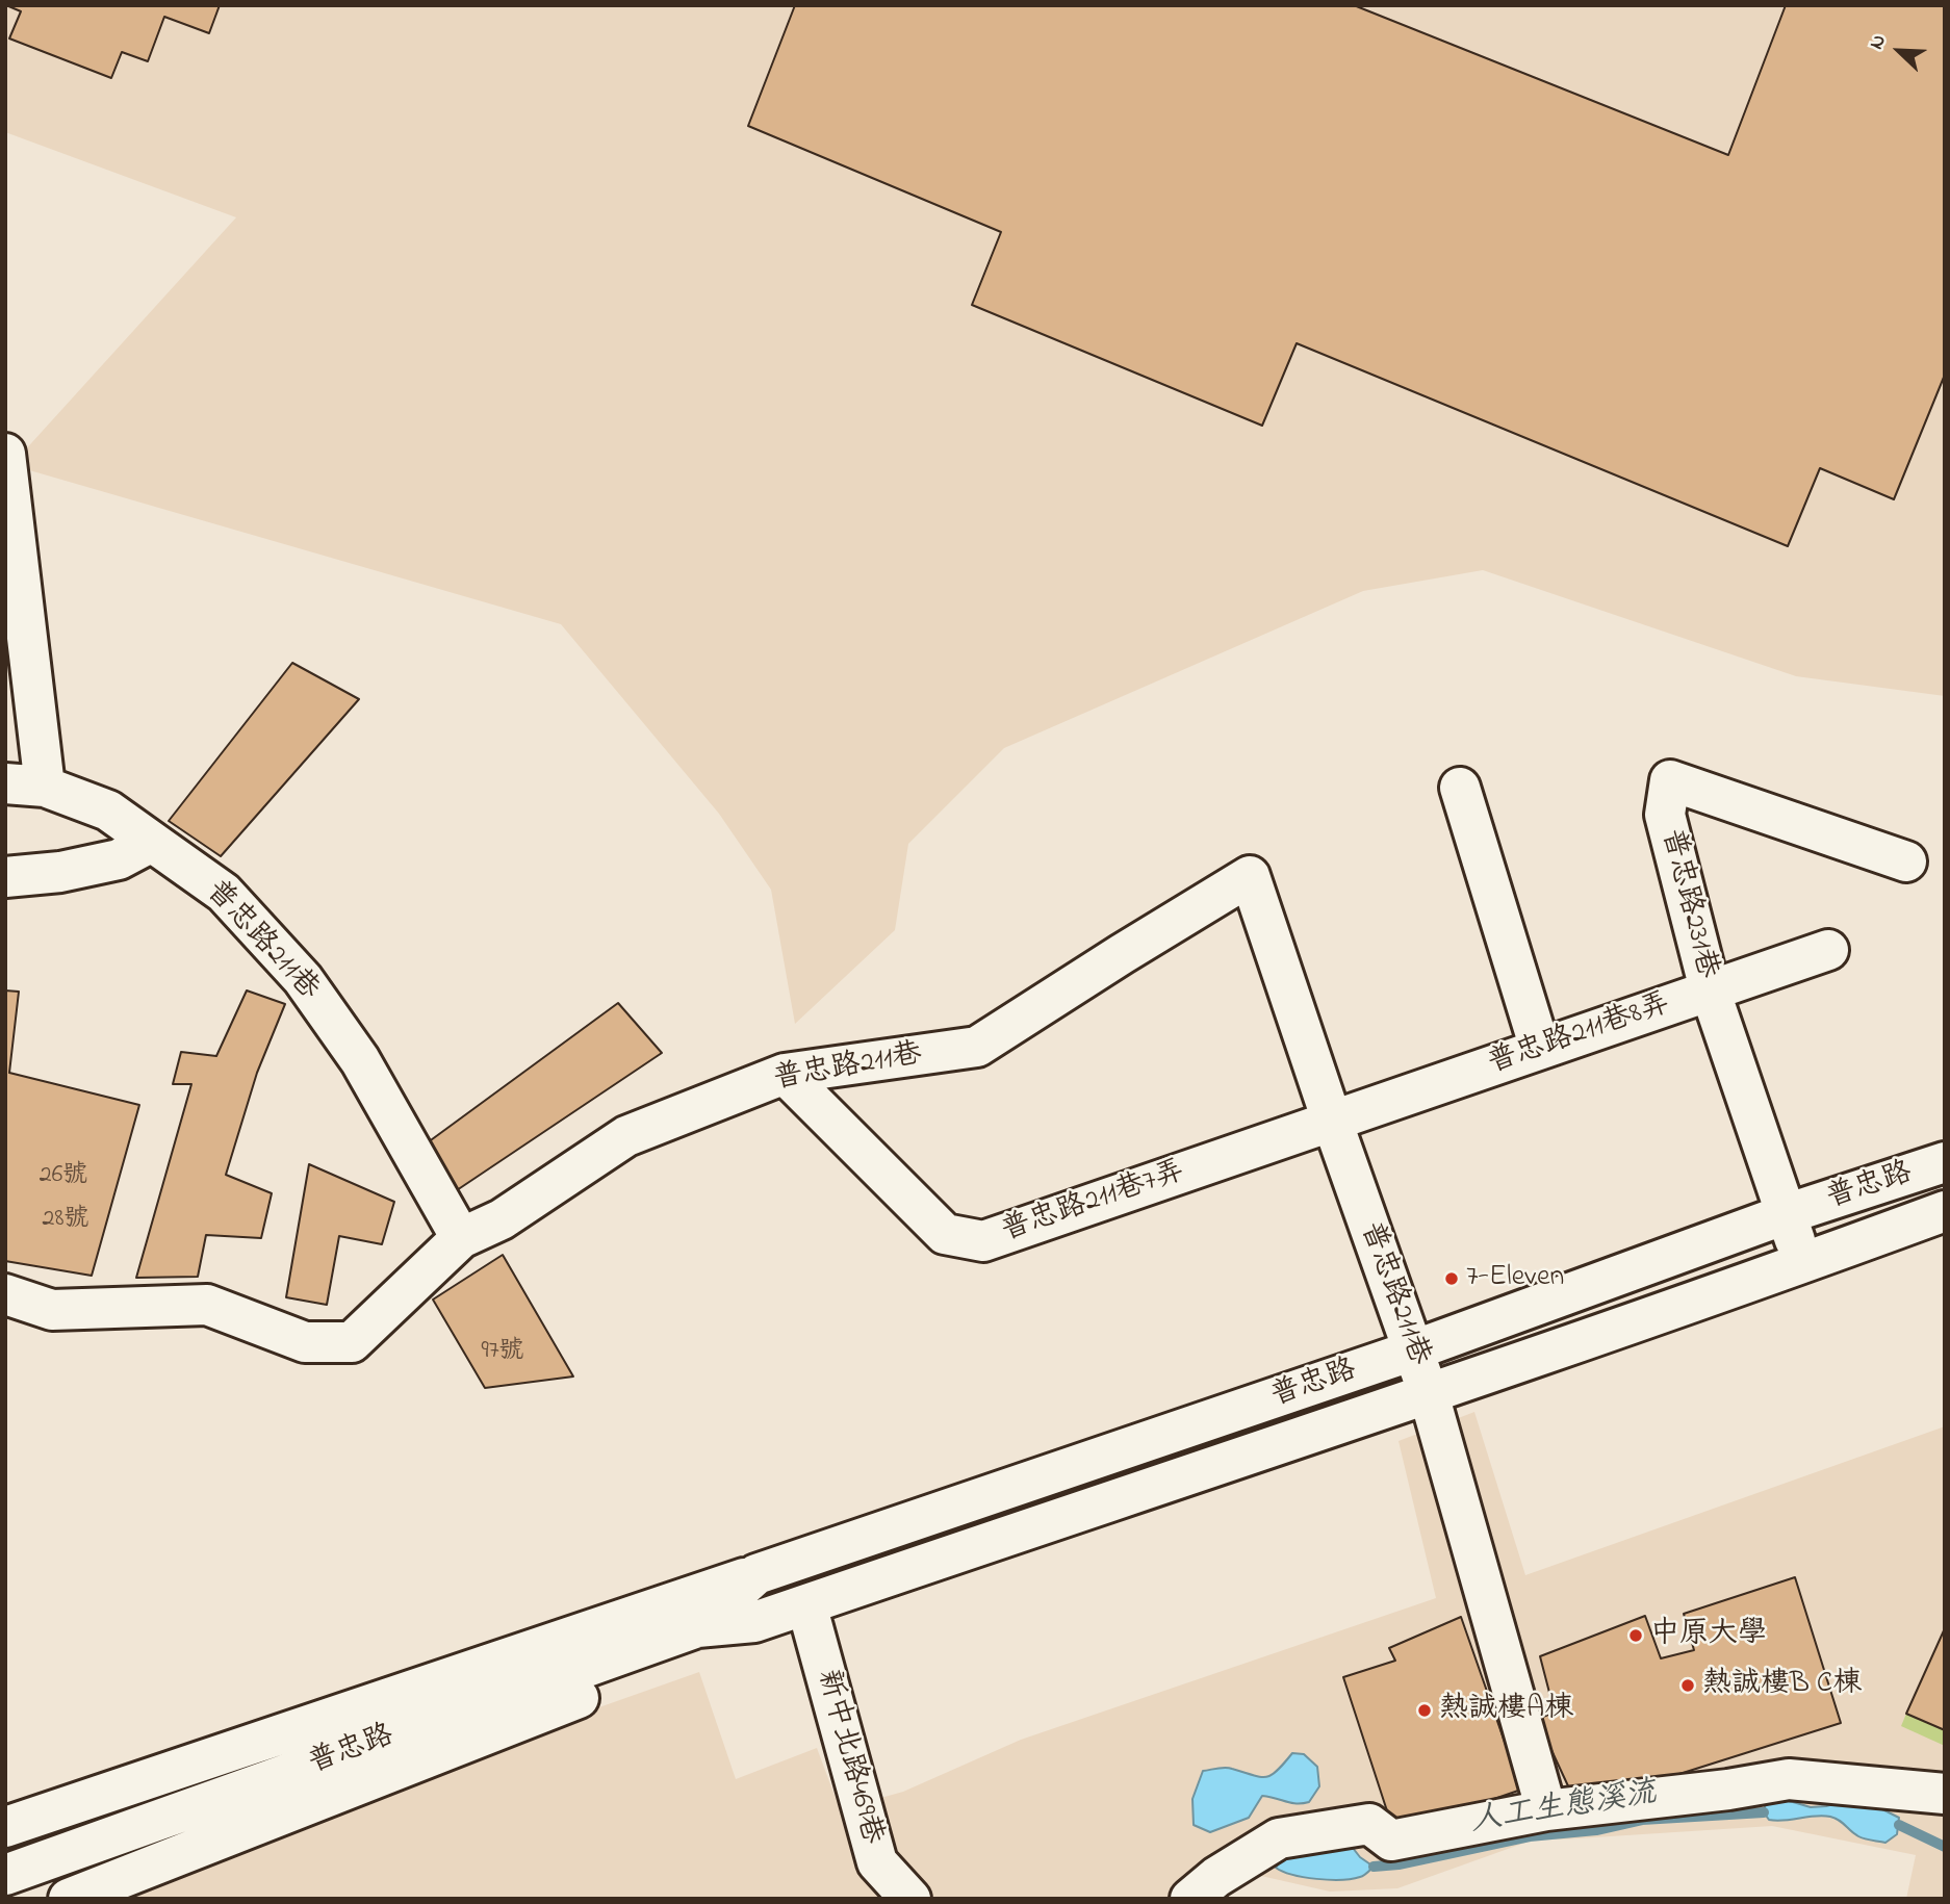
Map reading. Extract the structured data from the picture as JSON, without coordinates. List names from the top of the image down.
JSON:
{
  "streets": {
    "street": [
      "普忠路231巷",
      "普忠路211巷",
      "普忠路211巷8弄",
      "普忠路",
      "普忠路211巷7弄",
      "新中北路469巷"
    ]
  },
  "crossings": [
    ["普忠路231巷", "普忠路211巷8弄"],
    ["普忠路231巷", "普忠路"],
    ["普忠路211巷", "普忠路211巷8弄"],
    ["普忠路211巷", "普忠路"],
    ["普忠路211巷", "普忠路211巷7弄"],
    ["普忠路211巷8弄", "普忠路211巷7弄"],
    ["普忠路", "新中北路469巷"]
  ],
  "water": ["人工生態溪流"],
  "places": [
    "7-Eleven",
    "中原大學",
    "熱誠樓B C棟",
    "熱誠樓A棟"
  ],
  "house_numbers": ["26號", "28號", "97號"],
  "north": "top left"
}
